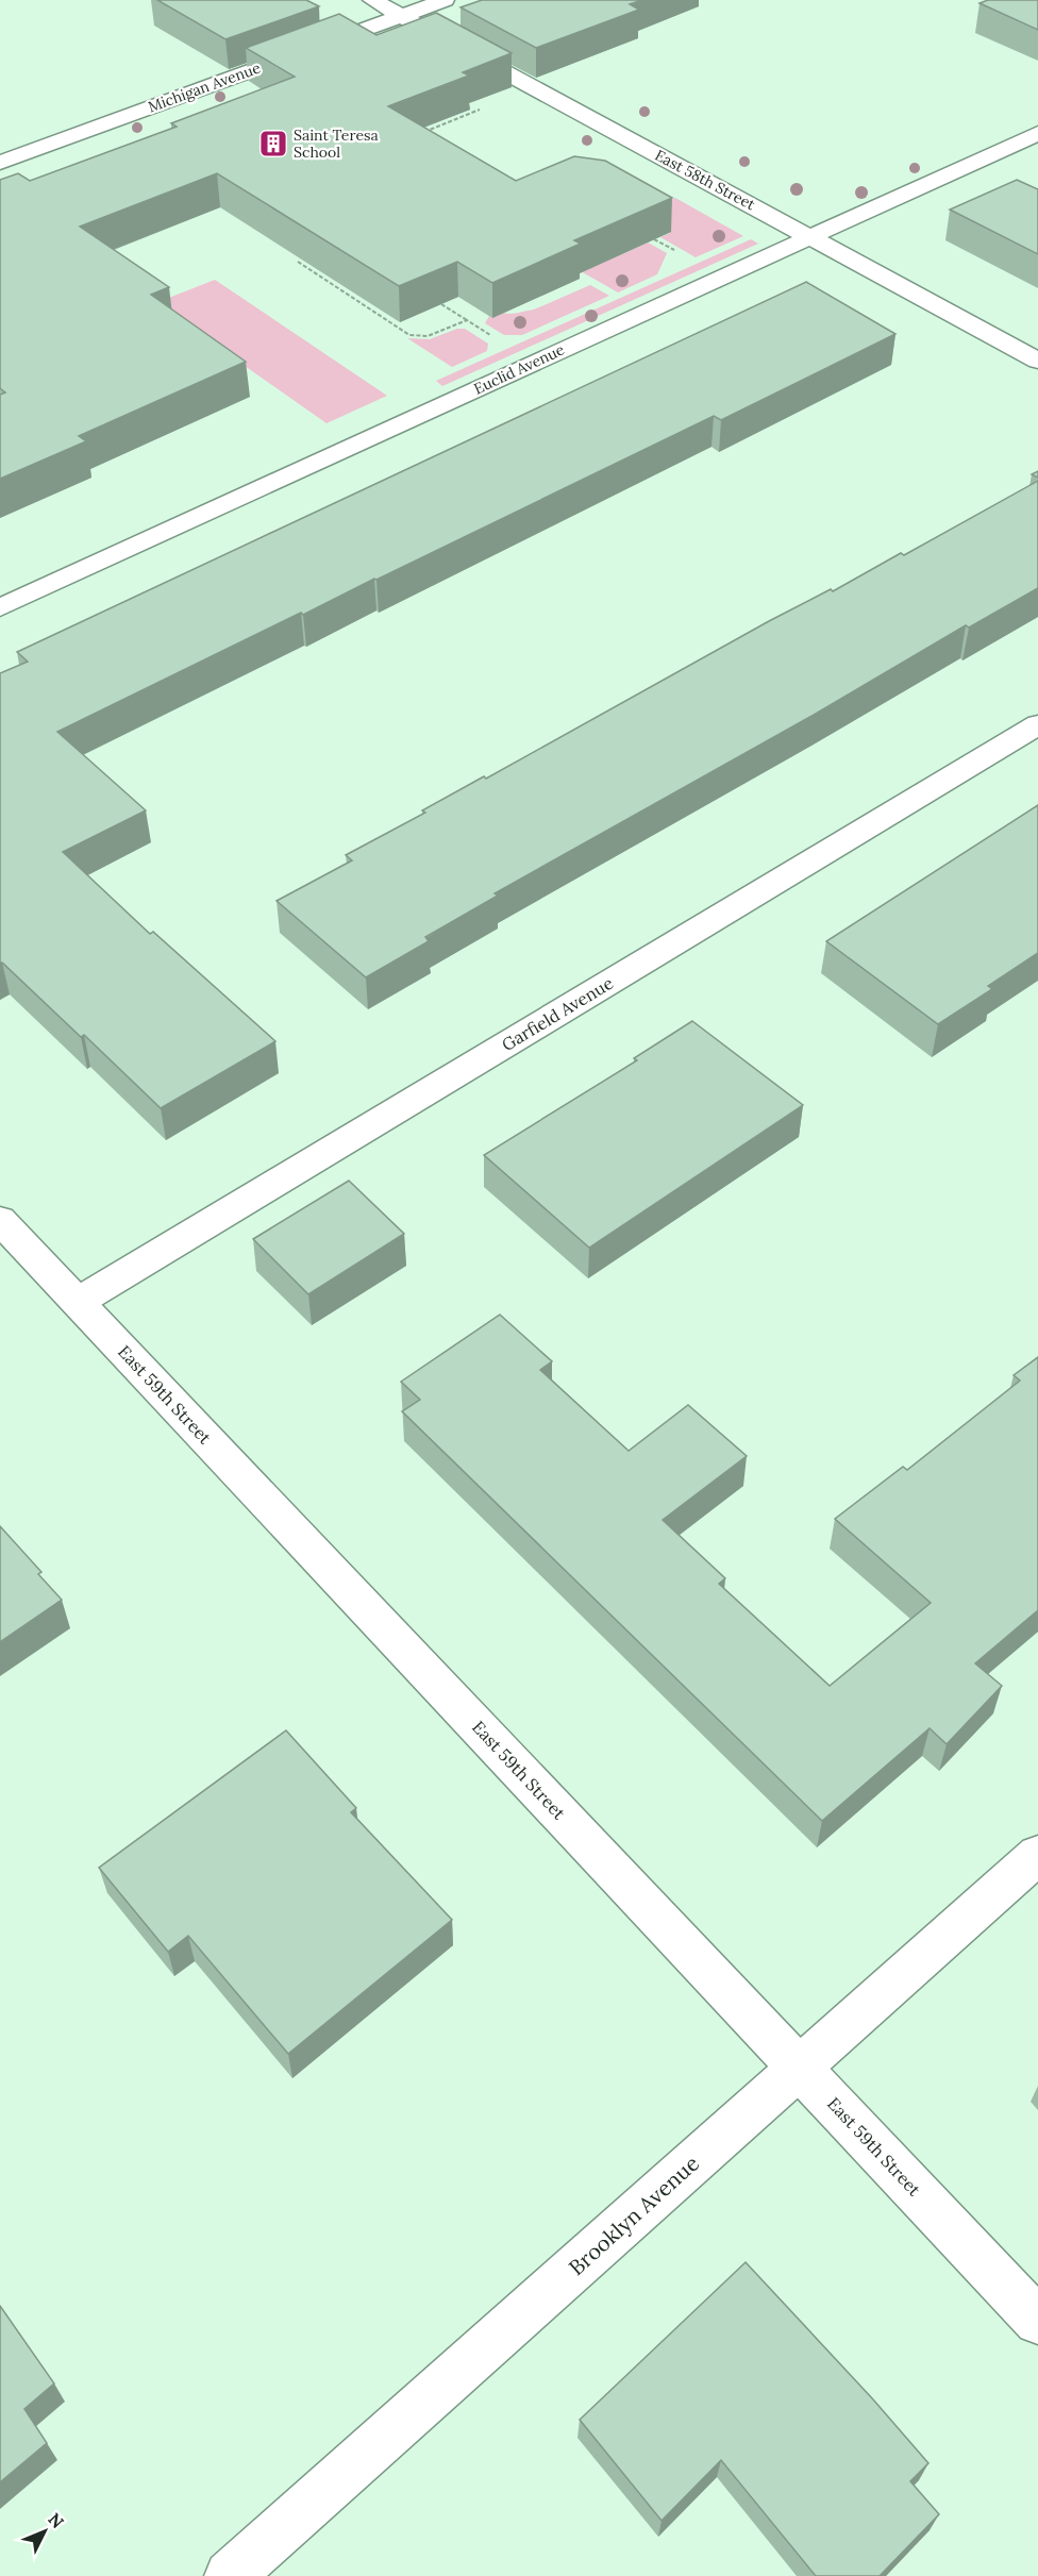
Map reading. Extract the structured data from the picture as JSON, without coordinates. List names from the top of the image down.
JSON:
{
  "streets": {
    "street": [
      "Michigan Avenue",
      "East 58th Street",
      "Euclid Avenue",
      "Garfield Avenue",
      "East 59th Street",
      "Brooklyn Avenue"
    ]
  },
  "crossings": [
    ["Michigan Avenue", "East 58th Street"],
    ["East 58th Street", "Euclid Avenue"],
    ["Garfield Avenue", "East 59th Street"],
    ["East 59th Street", "Brooklyn Avenue"]
  ],
  "places": {
    "building": ["Saint Teresa School"]
  },
  "north": "top right"
}
